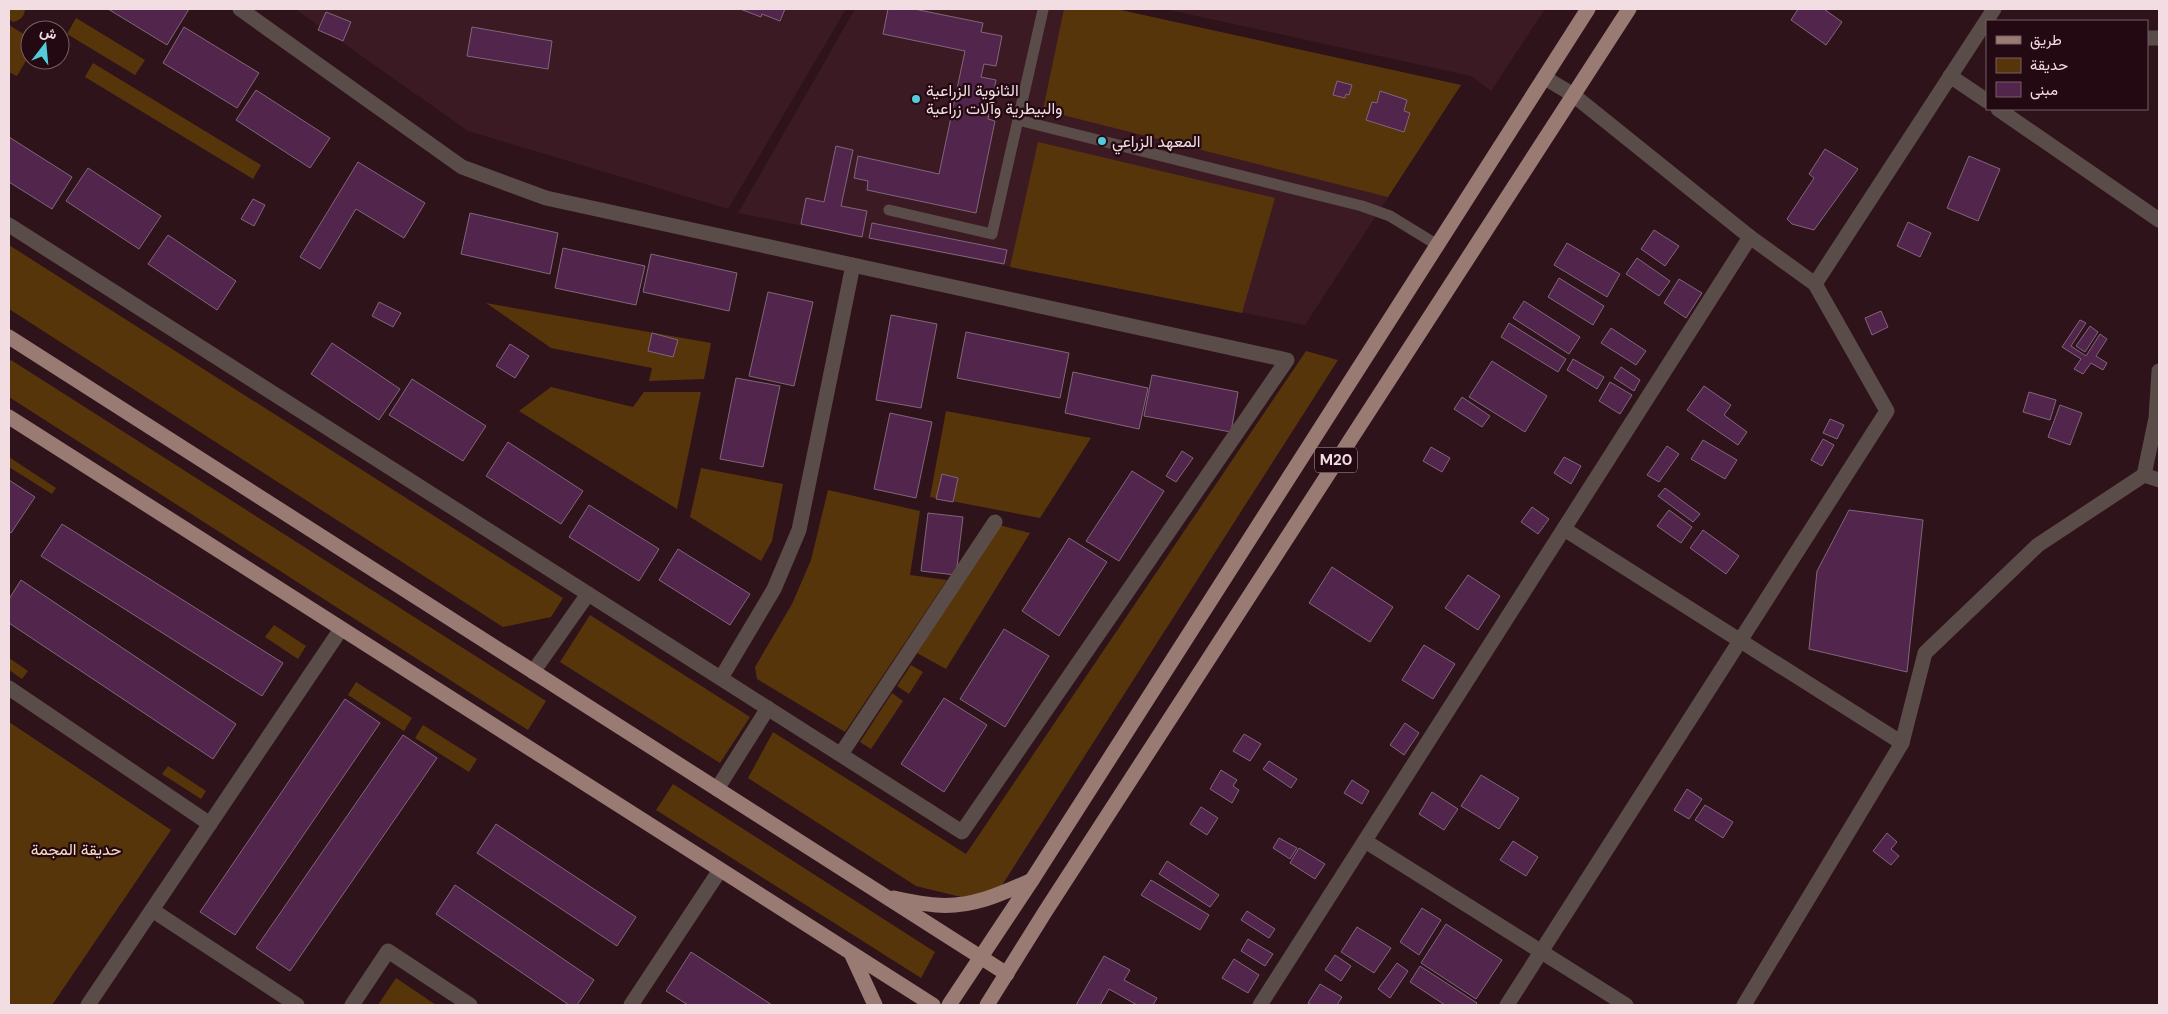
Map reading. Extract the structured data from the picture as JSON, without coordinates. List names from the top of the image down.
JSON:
{
  "streets": {
    "main road": ["M20"]
  },
  "parks": ["حديقة المجمة"],
  "places": ["الثانوية الزراعية والبيطرية وآلات زراعية", "المعهد الزراعي"],
  "legend": ["طريق", "حديقة", "مبنى"],
  "north": "top"
}
